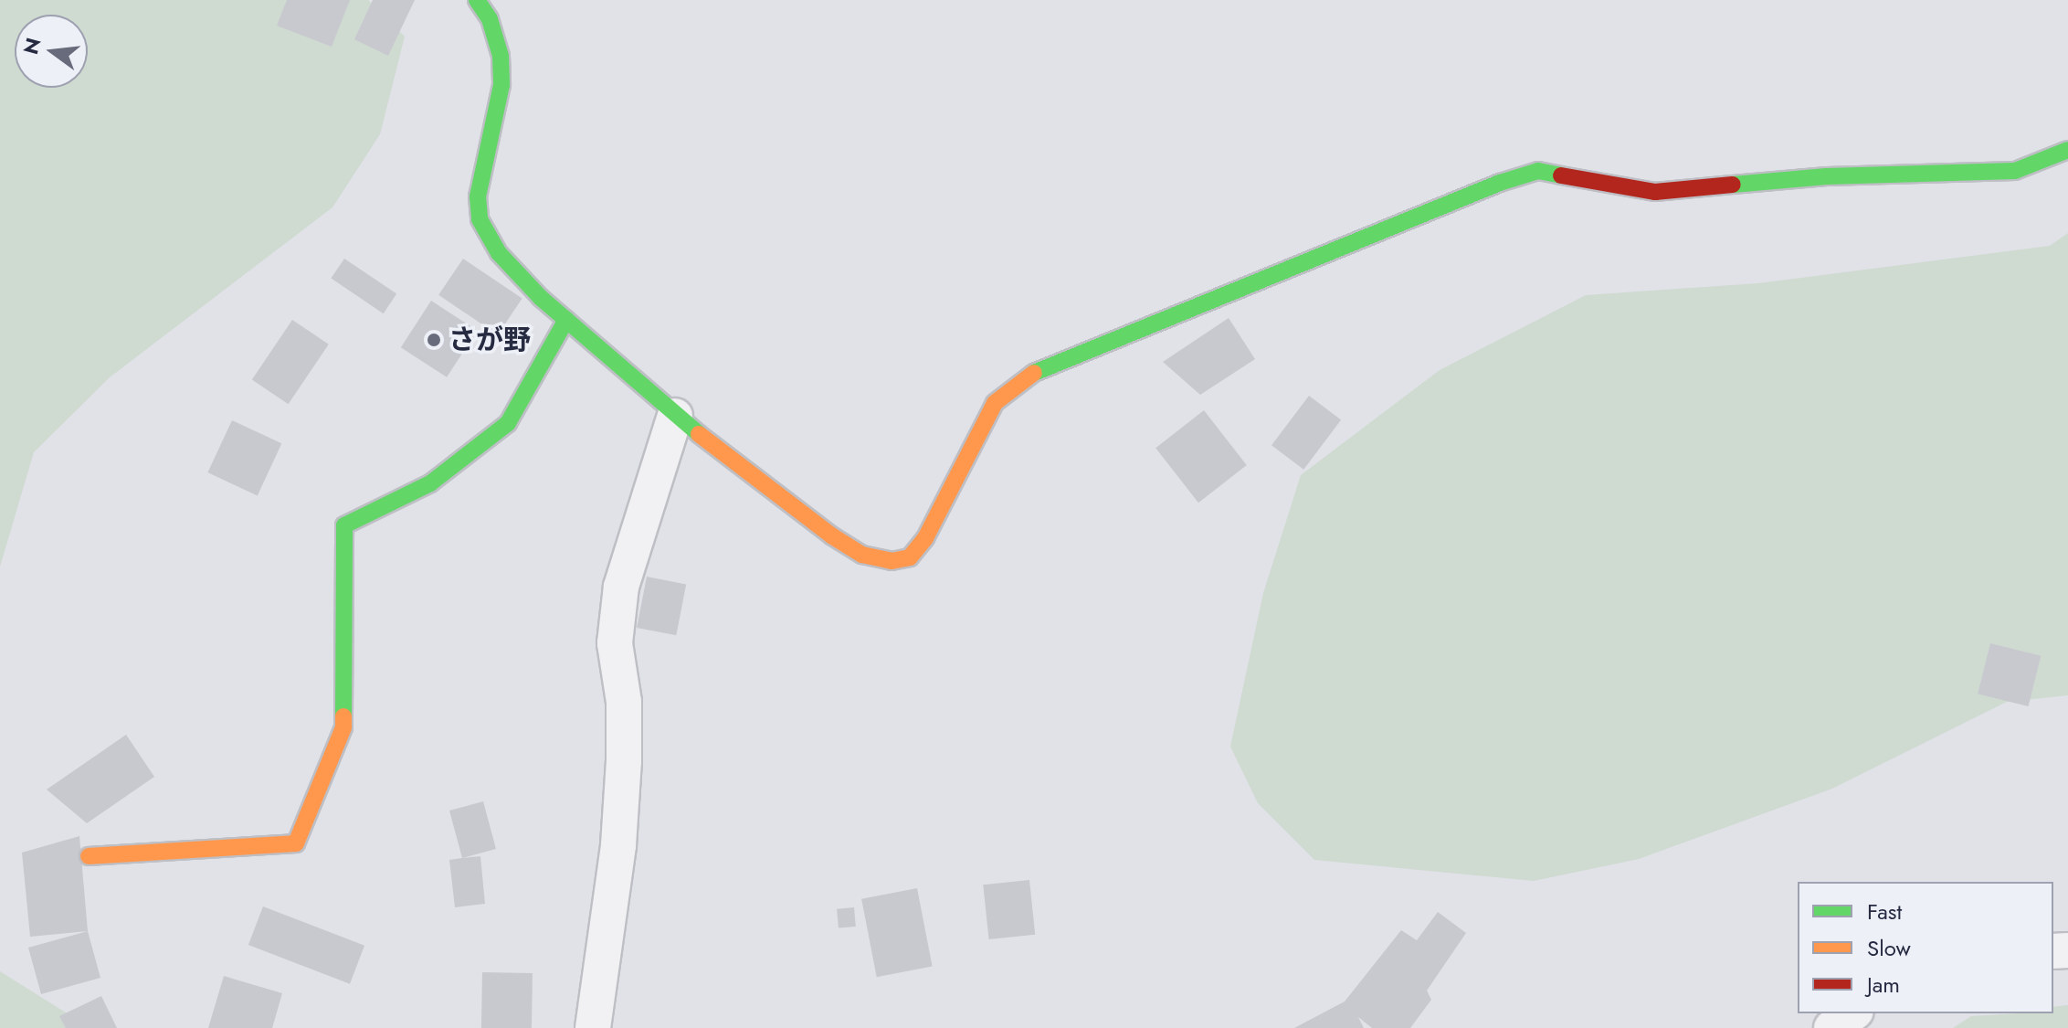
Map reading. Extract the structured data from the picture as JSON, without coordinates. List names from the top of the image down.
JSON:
{
  "places": ["さが野"],
  "legend": ["Fast", "Slow", "Jam"],
  "north": "left"
}
